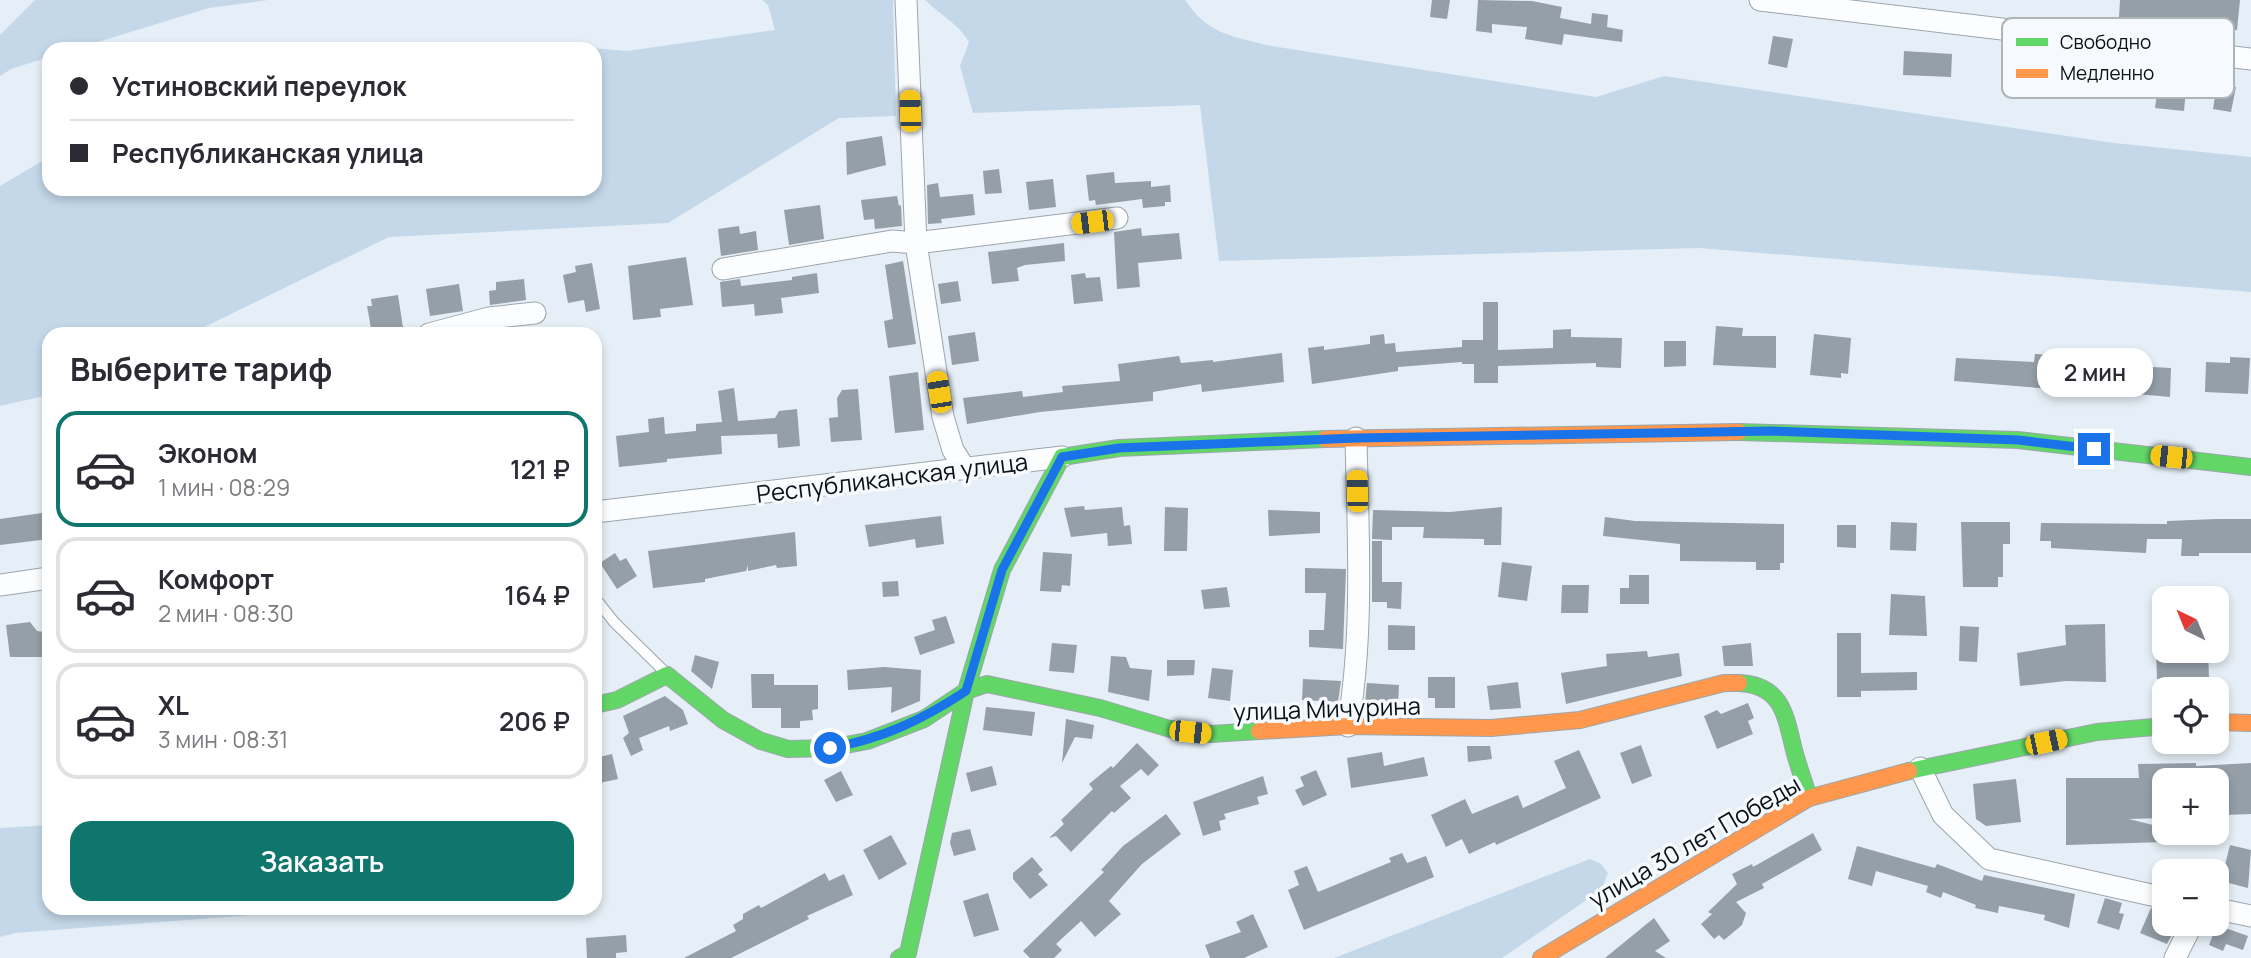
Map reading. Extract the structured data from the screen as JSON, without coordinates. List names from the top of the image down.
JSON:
{
  "streets": {
    "street": ["Республиканская улица", "улица Мичурина", "улица 30 лет Победы"]
  },
  "crossings": [
    ["улица Мичурина", "улица 30 лет Победы"]
  ],
  "legend": ["Свободно", "Медленно"],
  "north": "top left",
  "page": {
    "banner": ["Устиновский переулок", "Республиканская улица"],
    "heading": "Выберите тариф",
    "bubble": "2 мин",
    "list": [
      {
        "name": "Эконом",
        "note": "1 мин · 08:29",
        "value": "121 ₽"
      },
      {
        "name": "Комфорт",
        "note": "2 мин · 08:30",
        "value": "164 ₽"
      },
      {
        "name": "XL",
        "note": "3 мин · 08:31",
        "value": "206 ₽"
      }
    ],
    "map_buttons": ["+", "−"],
    "buttons": "Заказать"
  }
}
